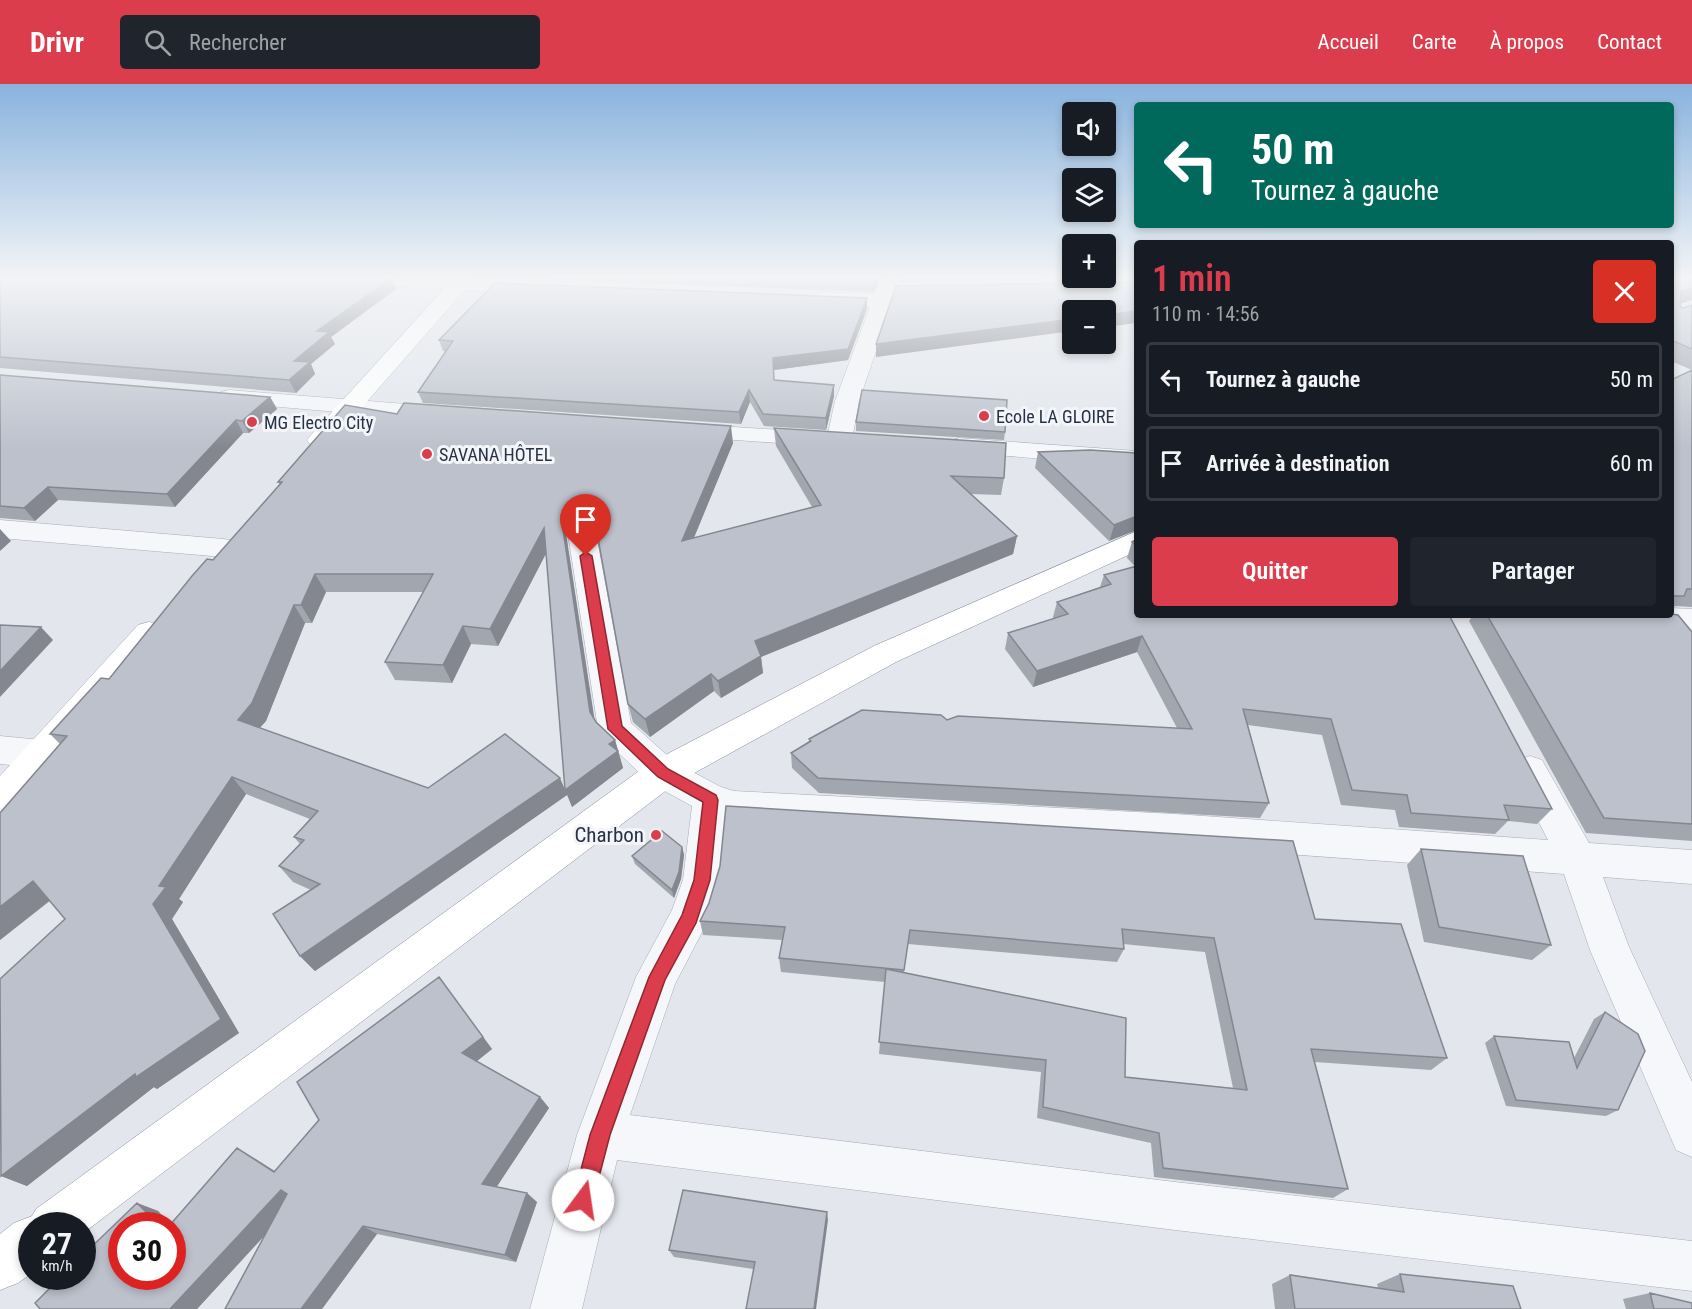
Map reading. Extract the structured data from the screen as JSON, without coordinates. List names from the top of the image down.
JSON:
{
  "places": [
    "Ecole LA GLOIRE",
    "MG Electro City",
    "SAVANA HÔTEL",
    "Charbon"
  ],
  "page": {
    "header": "Drivr",
    "search": "Rechercher",
    "nav": [
      "Accueil",
      "Carte",
      "À propos",
      "Contact"
    ],
    "map_buttons": ["+", "−"],
    "turn": ["50 m", "Tournez à gauche"],
    "heading": ["1 min", "110 m · 14:56"],
    "list": [
      {
        "name": "Tournez à gauche",
        "value": "50 m"
      },
      {
        "name": "Arrivée à destination",
        "value": "60 m"
      }
    ],
    "buttons": ["Quitter", "Partager"],
    "speed": "27 km/h",
    "limit": "30"
  }
}
